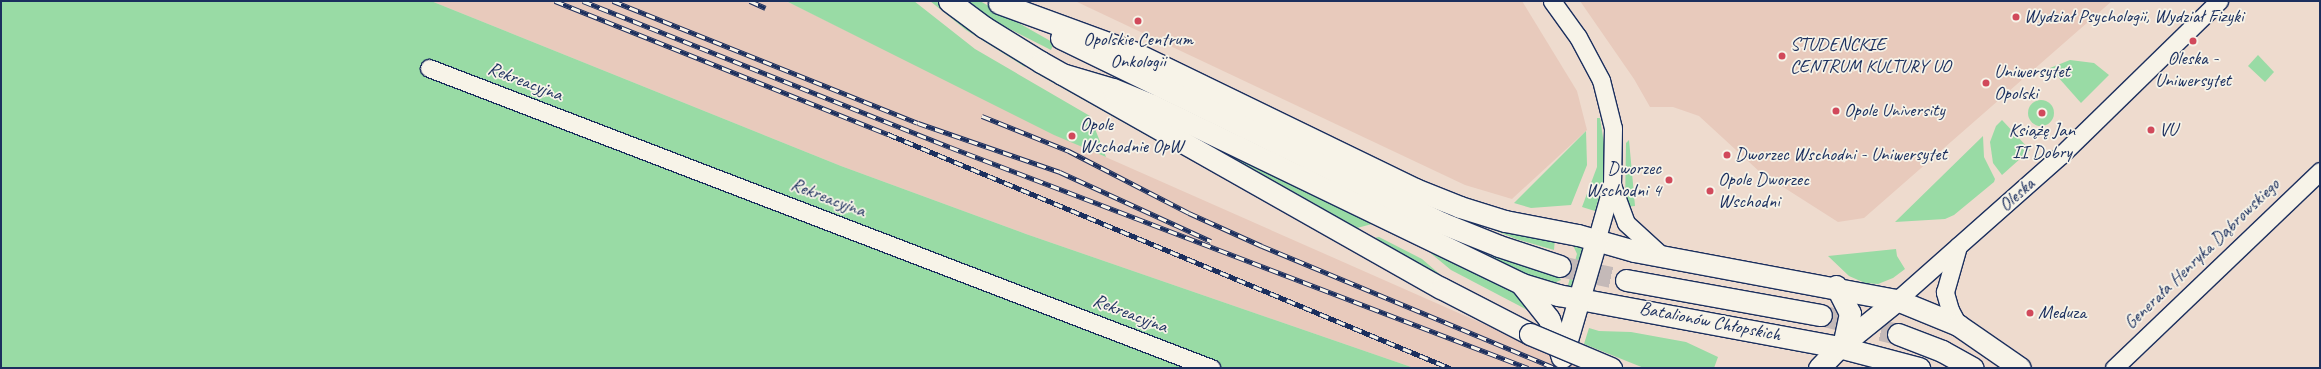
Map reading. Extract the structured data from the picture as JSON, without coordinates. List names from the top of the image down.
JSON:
{
  "streets": {
    "main road": ["Batalionów Chłopskich"],
    "street": ["Rekreacyjna", "Oleska", "Generała Henryka Dąbrowskiego"]
  },
  "places": [
    "Wydział Psychologii, Wydział Fizyki",
    "Opolskie Centrum Onkologii",
    "Oleska - Uniwersytet",
    "STUDENCKIE CENTRUM KULTURY UO",
    "Uniwersytet Opolski",
    "Opole University",
    "Książę Jan II Dobry",
    "VU",
    "Opole Wschodnie OpW",
    "Dworzec Wschodni - Uniwersytet",
    "Dworzec Wschodni 4",
    "Opole Dworzec Wschodni",
    "Meduza"
  ]
}
